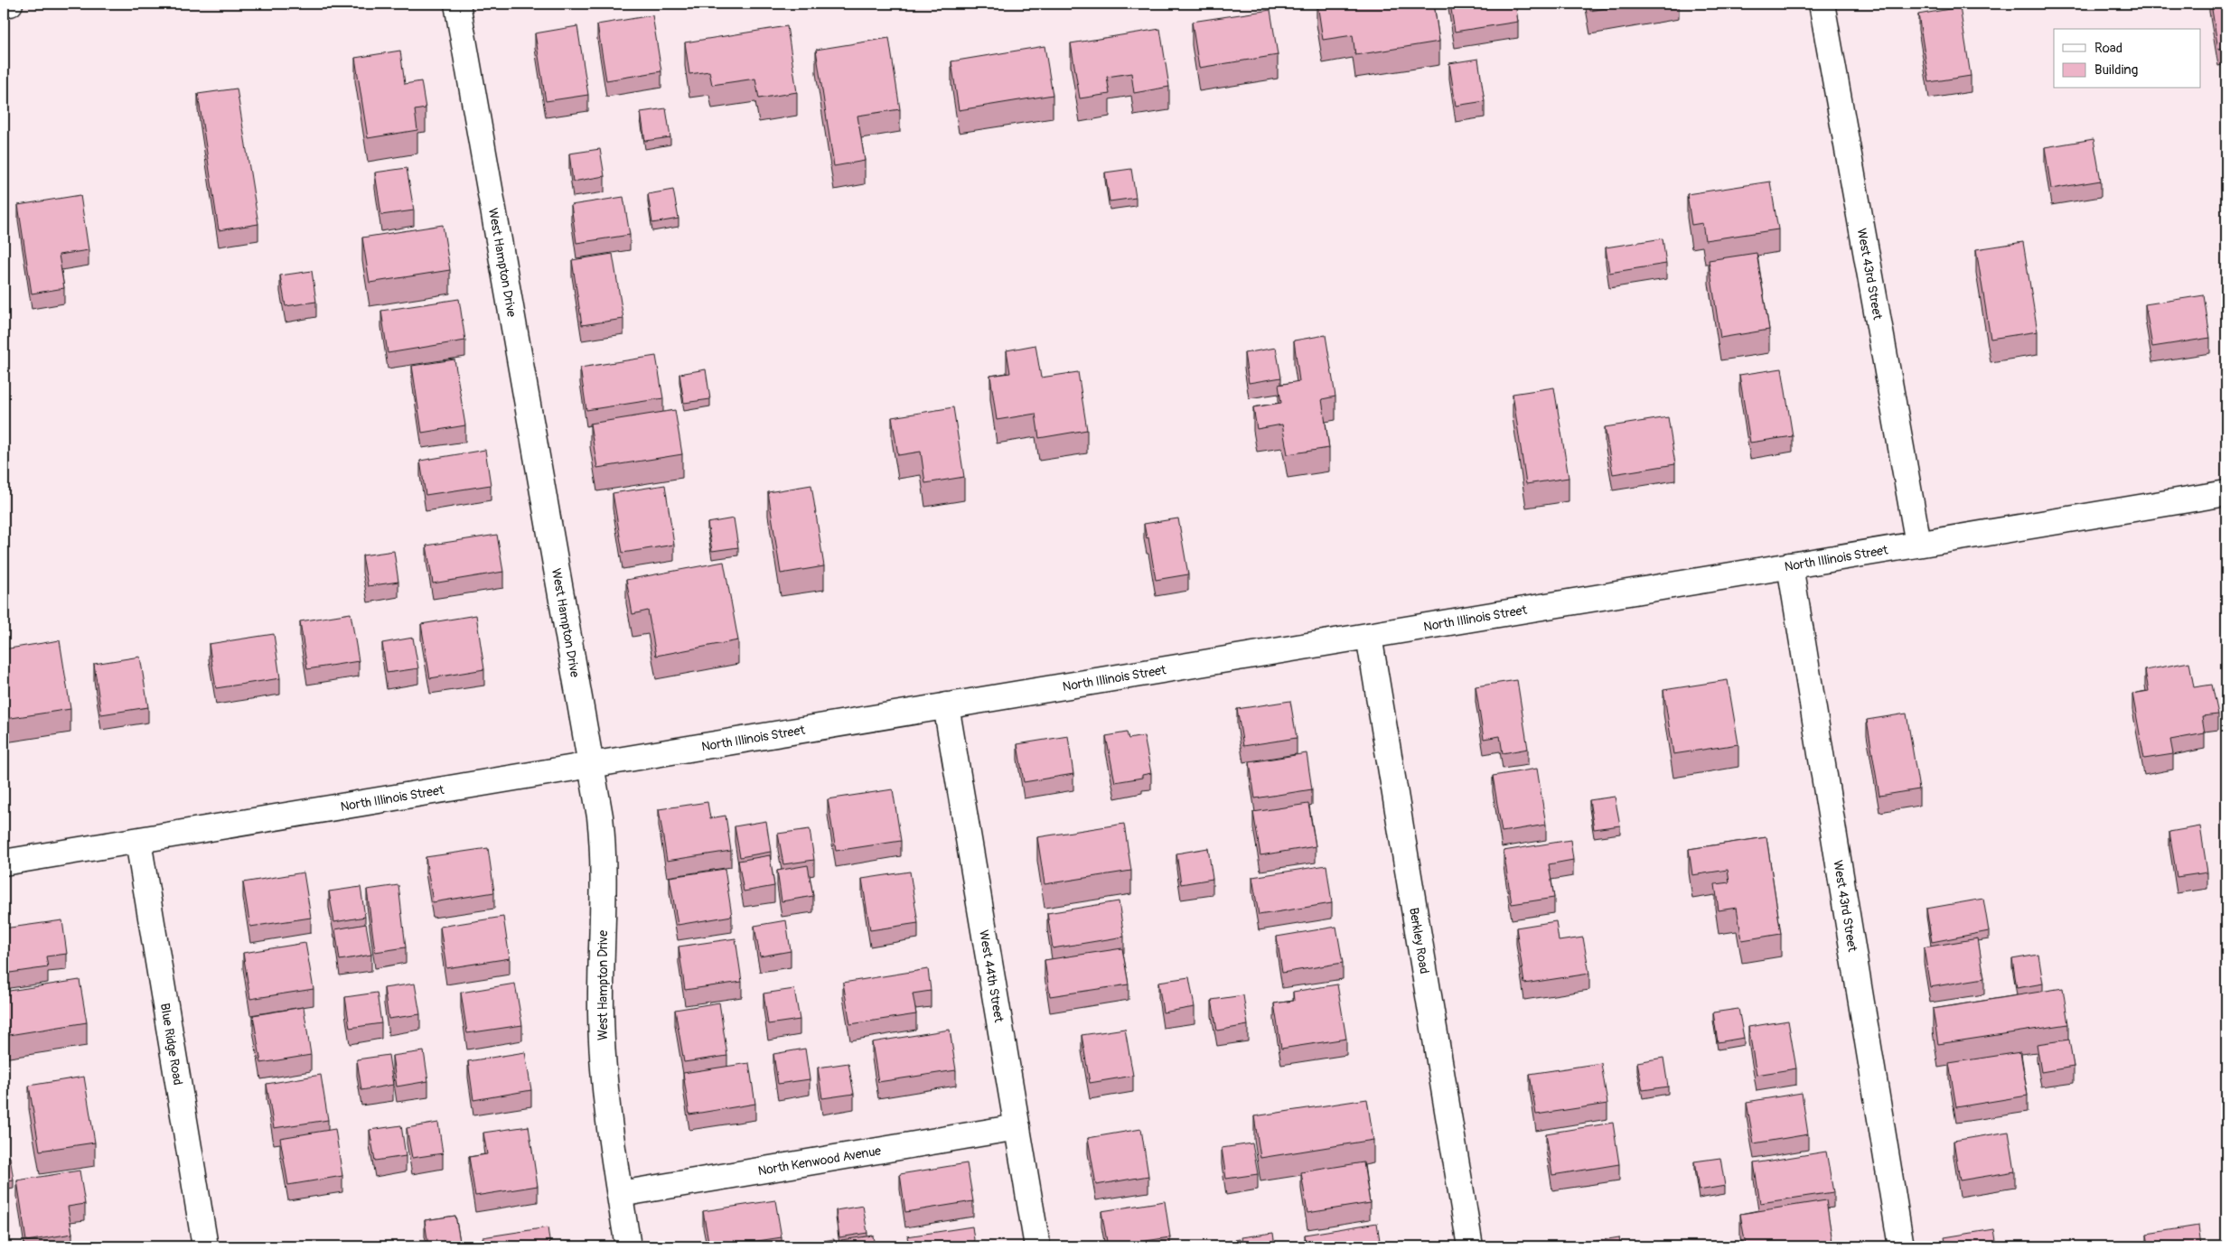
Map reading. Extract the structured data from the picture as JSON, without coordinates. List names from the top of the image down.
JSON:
{
  "streets": {
    "street": [
      "West Hampton Drive",
      "West 43rd Street",
      "North Illinois Street",
      "Berkley Road",
      "West 44th Street",
      "Blue Ridge Road",
      "North Kenwood Avenue"
    ]
  },
  "crossings": [
    ["West Hampton Drive", "North Illinois Street"],
    ["West Hampton Drive", "North Kenwood Avenue"],
    ["West 43rd Street", "North Illinois Street"],
    ["North Illinois Street", "Berkley Road"],
    ["North Illinois Street", "West 44th Street"],
    ["North Illinois Street", "Blue Ridge Road"],
    ["West 44th Street", "North Kenwood Avenue"]
  ],
  "legend": ["Road", "Building"]
}
